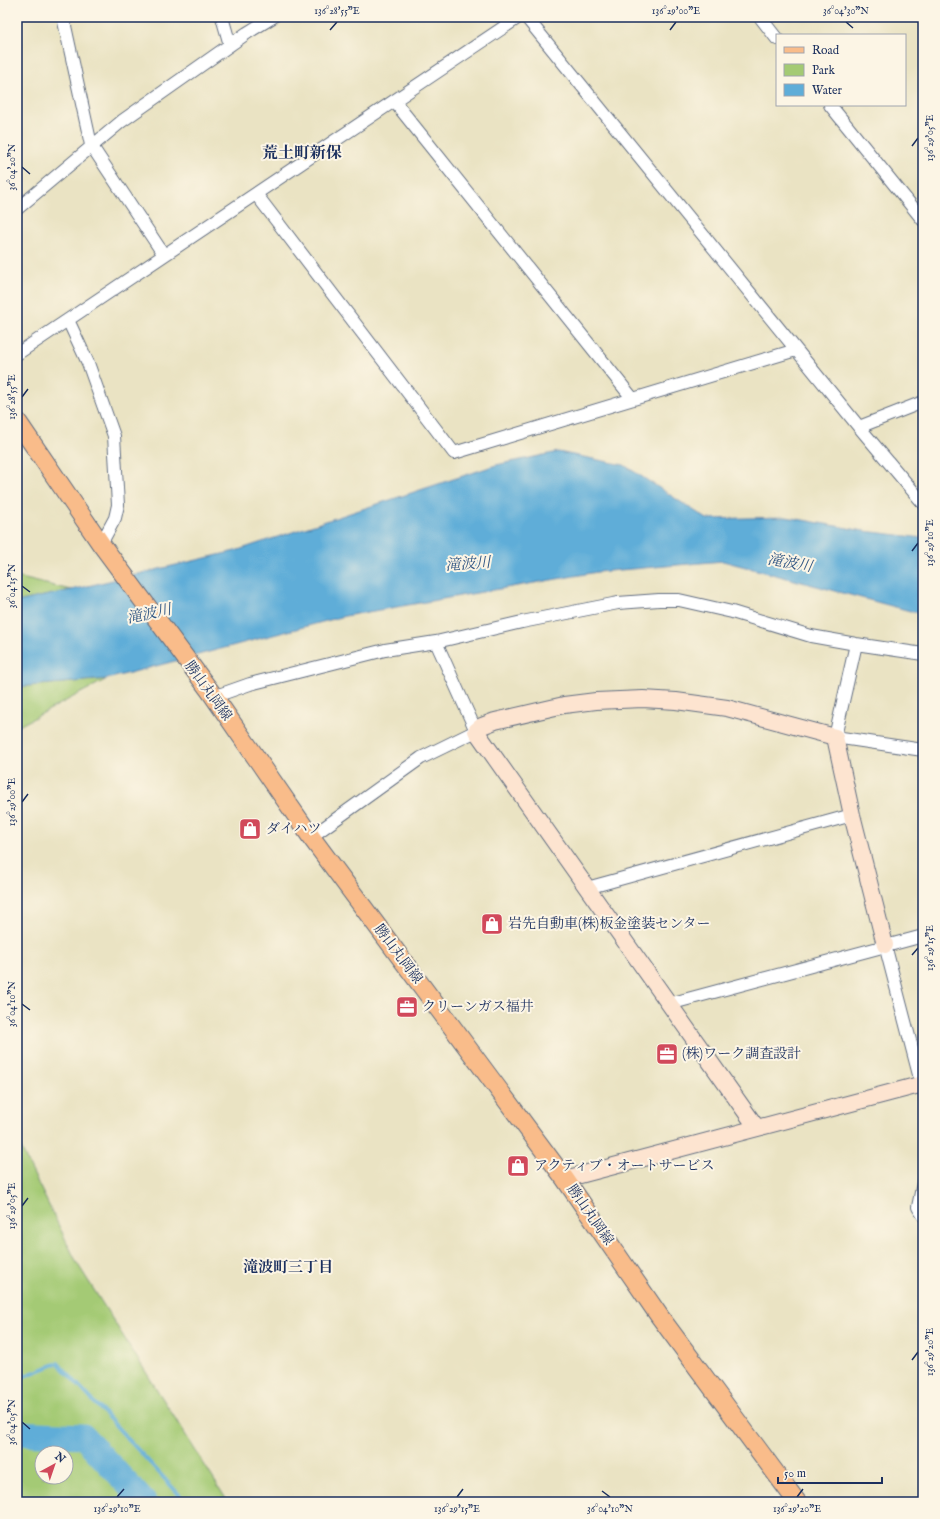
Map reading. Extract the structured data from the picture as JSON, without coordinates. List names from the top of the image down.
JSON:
{
  "streets": {
    "main road": ["勝山丸岡線"]
  },
  "districts": ["荒土町新保", "滝波町三丁目"],
  "water": ["滝波川"],
  "places": {
    "shop": ["ダイハツ", "岩先自動車(株)板金塗装センター", "アクティブ・オートサービス"],
    "office": ["クリーンガス福井", "(株)ワーク調査設計"]
  },
  "legend": ["Road", "Park", "Water"],
  "scale_bar": "50 m",
  "north": "top right",
  "coordinates": [
    "136°28'55\"E",
    "136°29'00\"E",
    "36°04'30\"N",
    "136°29'05\"E",
    "36°04'20\"N",
    "136°29'10\"E",
    "36°04'15\"N",
    "136°29'15\"E",
    "36°04'10\"N",
    "136°29'20\"E",
    "36°04'05\"N"
  ]
}
